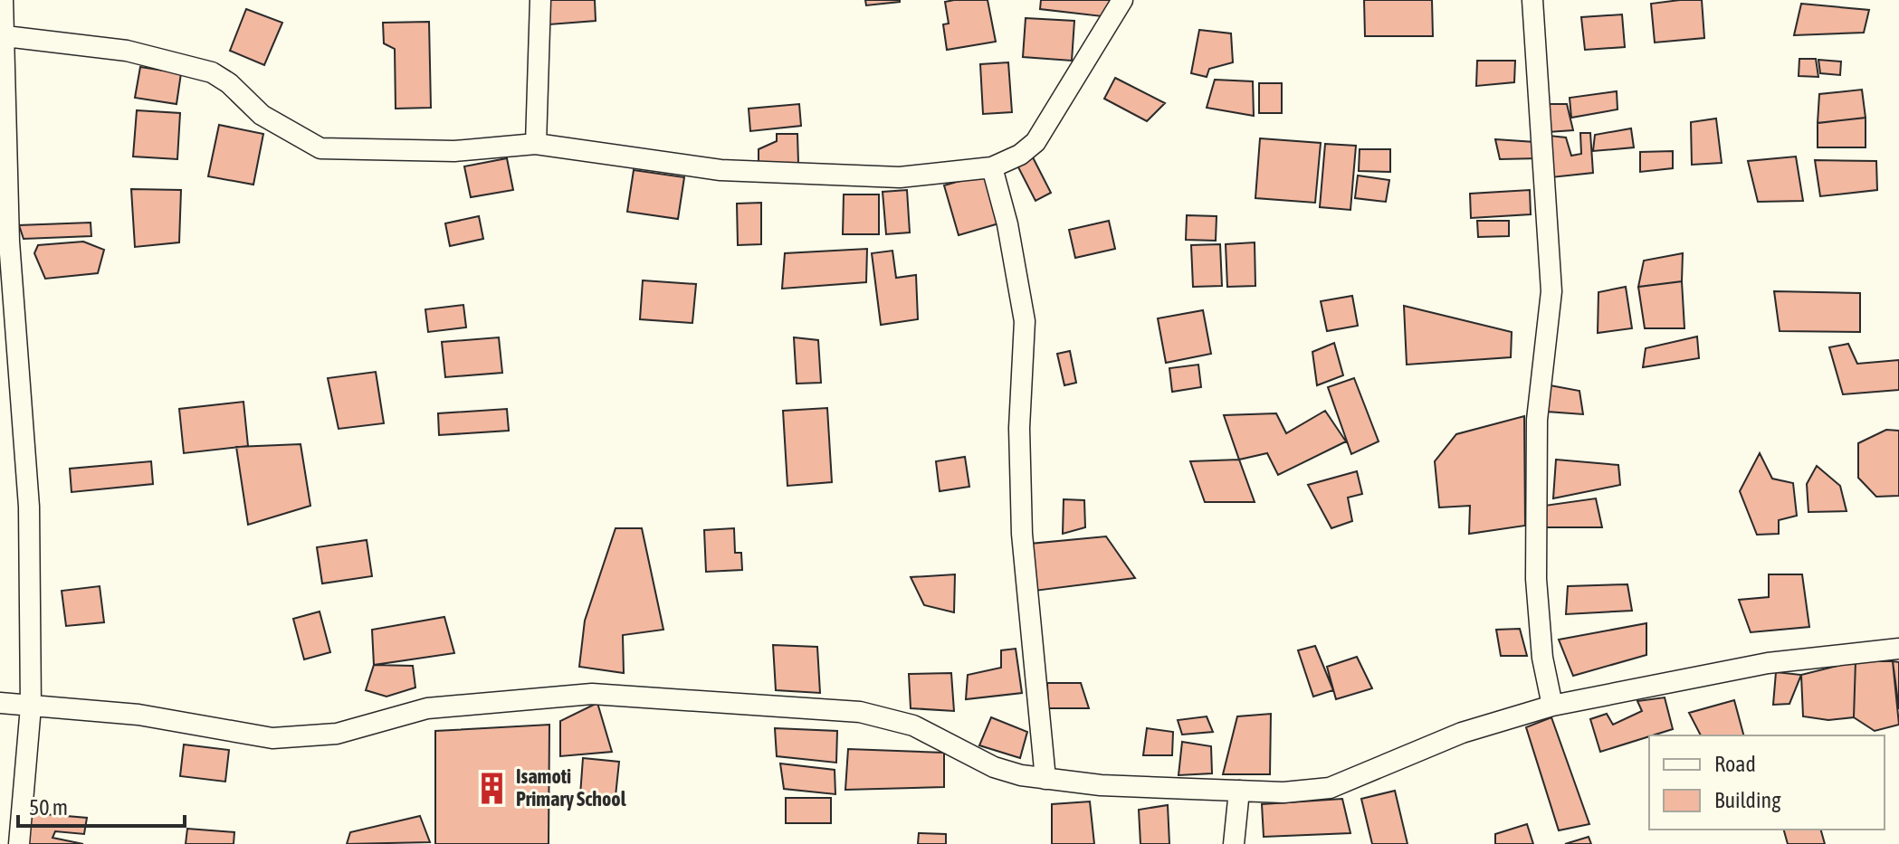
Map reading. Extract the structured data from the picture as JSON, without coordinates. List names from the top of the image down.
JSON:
{
  "places": {
    "building": ["Isamoti Primary School"]
  },
  "legend": ["Road", "Building"],
  "scale_bar": "50 m"
}
